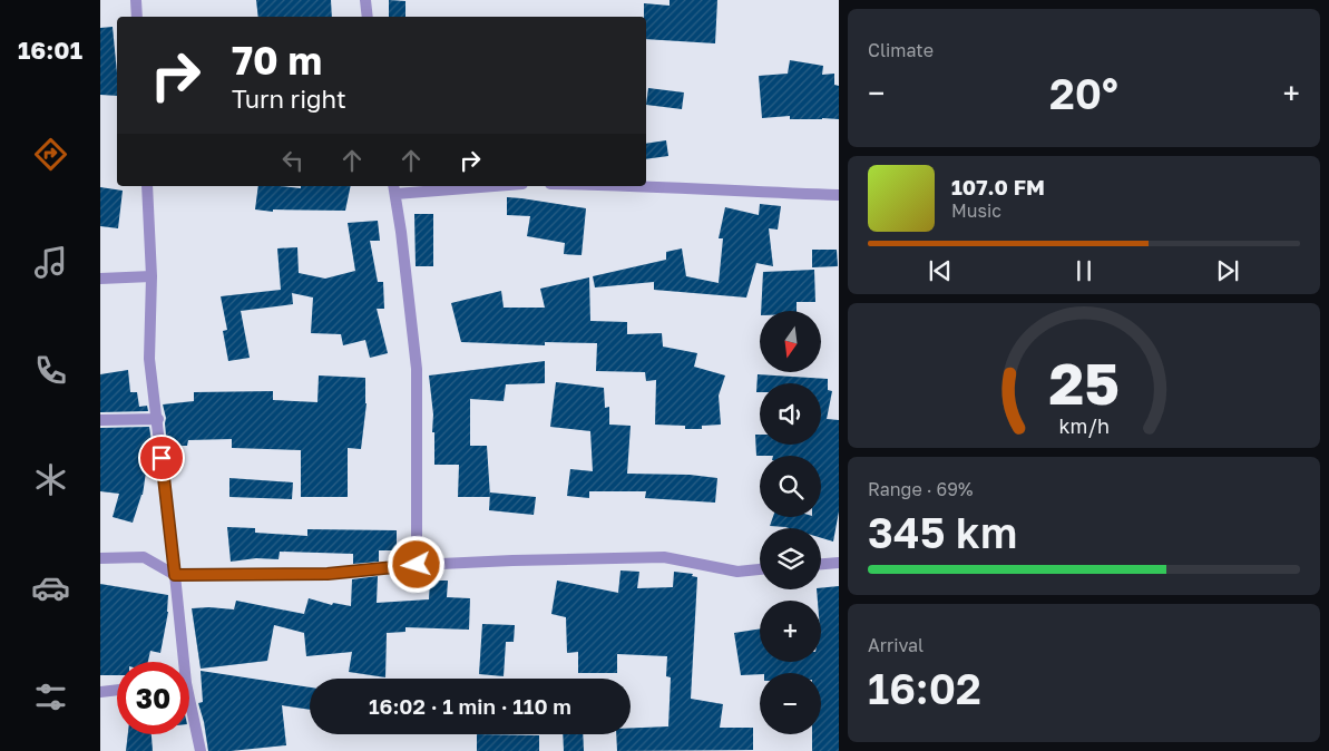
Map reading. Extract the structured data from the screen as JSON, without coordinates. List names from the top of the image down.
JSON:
{
  "north": "bottom",
  "page": {
    "tabs": "16:01",
    "tile": [
      "Climate",
      ["Range · 69%", "345 km"],
      ["Arrival", "16:02"]
    ],
    "turn": ["70 m", "Turn right"],
    "heat": ["−", "20°", "+"],
    "song": ["107.0 FM", "Music"],
    "map_buttons": ["+", "−"],
    "limit": "30",
    "trip": "16:02 · 1 min · 110 m",
    "gauge": ["25", "km/h"]
  }
}
